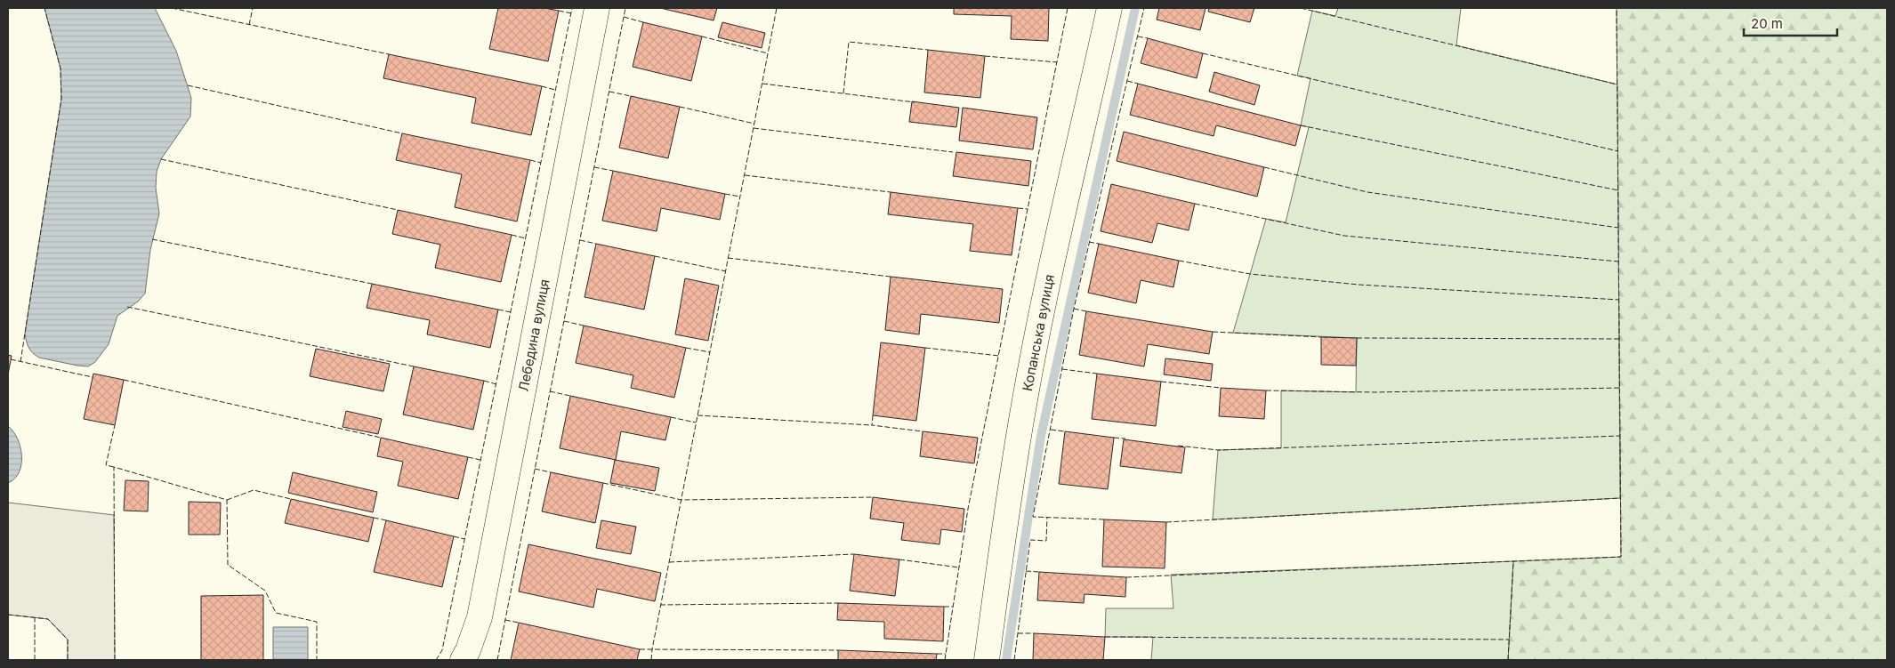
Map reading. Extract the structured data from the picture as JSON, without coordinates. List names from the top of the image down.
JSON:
{
  "streets": {
    "main road": ["Копанська вулиця", "Лебедина вулиця"]
  },
  "scale_bar": "20 m"
}
